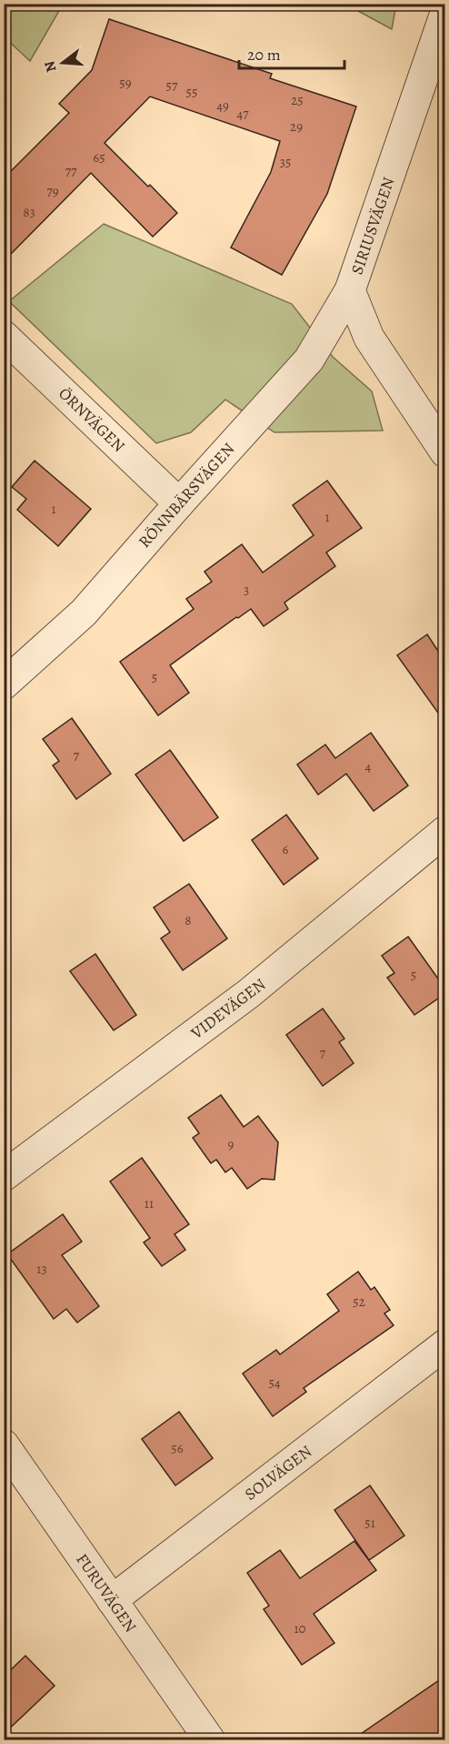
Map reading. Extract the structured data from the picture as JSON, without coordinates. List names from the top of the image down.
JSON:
{
  "streets": {
    "street": [
      "SIRIUSVÄGEN",
      "ÖRNVÄGEN",
      "RÖNNBÄRSVÄGEN",
      "VIDEVÄGEN",
      "SOLVÄGEN",
      "FURUVÄGEN"
    ]
  },
  "crossings": [
    ["SIRIUSVÄGEN", "RÖNNBÄRSVÄGEN"],
    ["ÖRNVÄGEN", "RÖNNBÄRSVÄGEN"],
    ["SOLVÄGEN", "FURUVÄGEN"]
  ],
  "house_numbers": [
    "59",
    "57",
    "55",
    "25",
    "49",
    "47",
    "29",
    "65",
    "35",
    "77",
    "79",
    "83",
    "1",
    "1",
    "3",
    "5",
    "7",
    "4",
    "6",
    "8",
    "5",
    "7",
    "9",
    "11",
    "13",
    "52",
    "54",
    "56",
    "51",
    "10"
  ],
  "scale_bar": "20 m",
  "north": "left"
}
